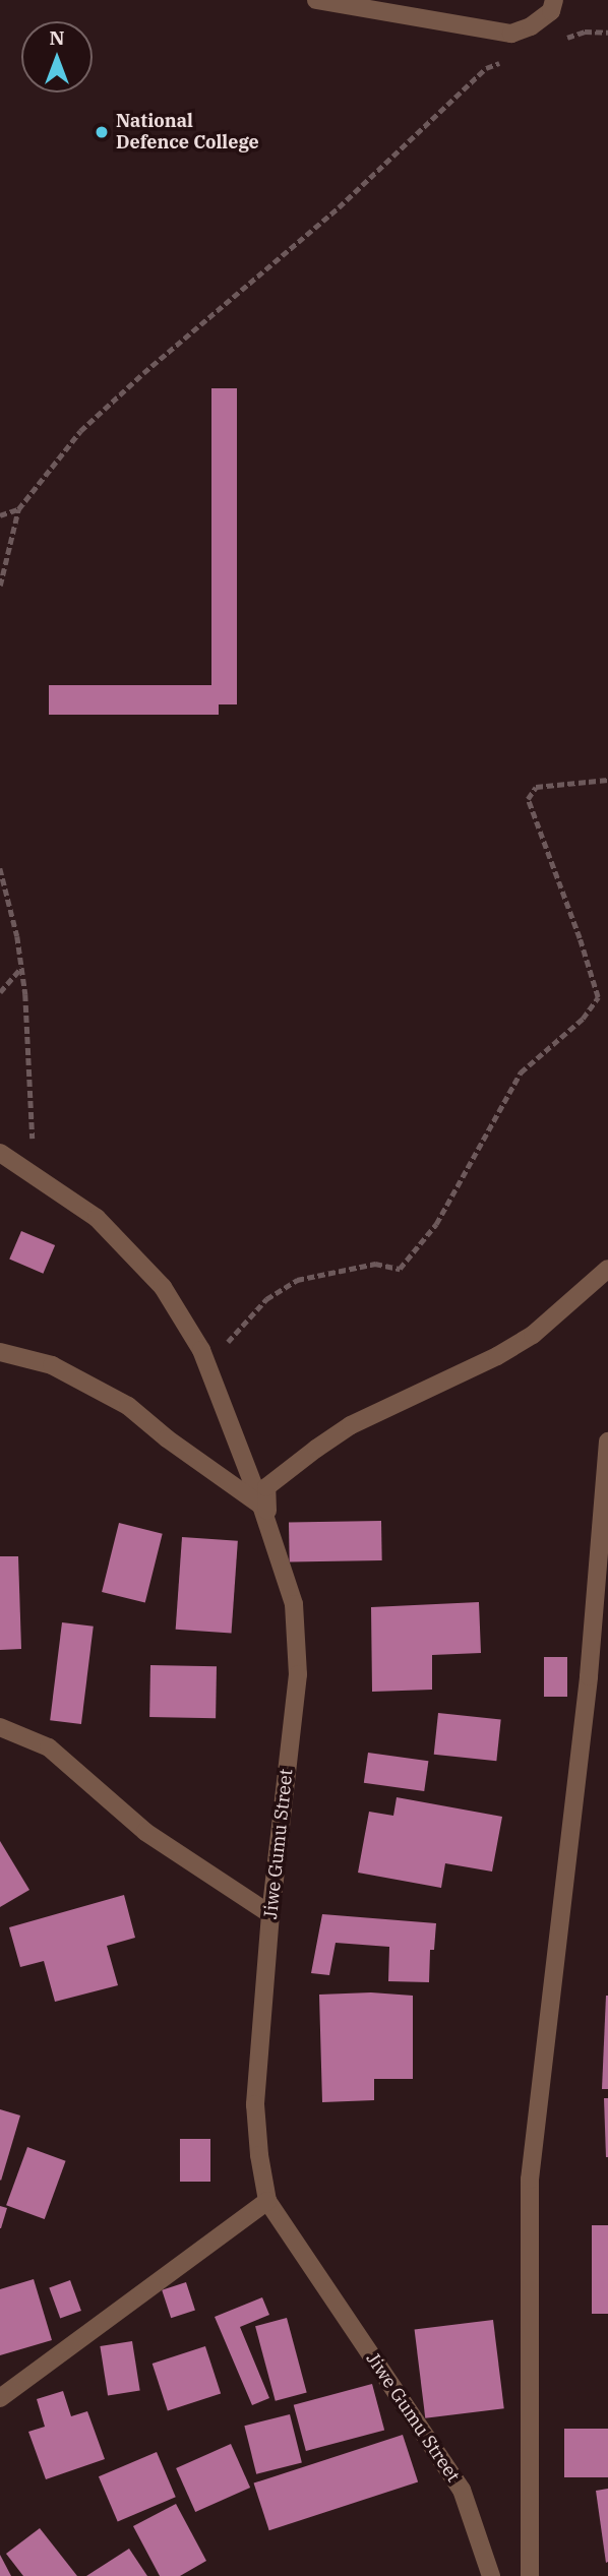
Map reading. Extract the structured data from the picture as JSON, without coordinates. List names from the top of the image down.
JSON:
{
  "streets": {
    "street": ["Jiwe Gumu Street"]
  },
  "places": ["National Defence College"],
  "north": "top"
}
